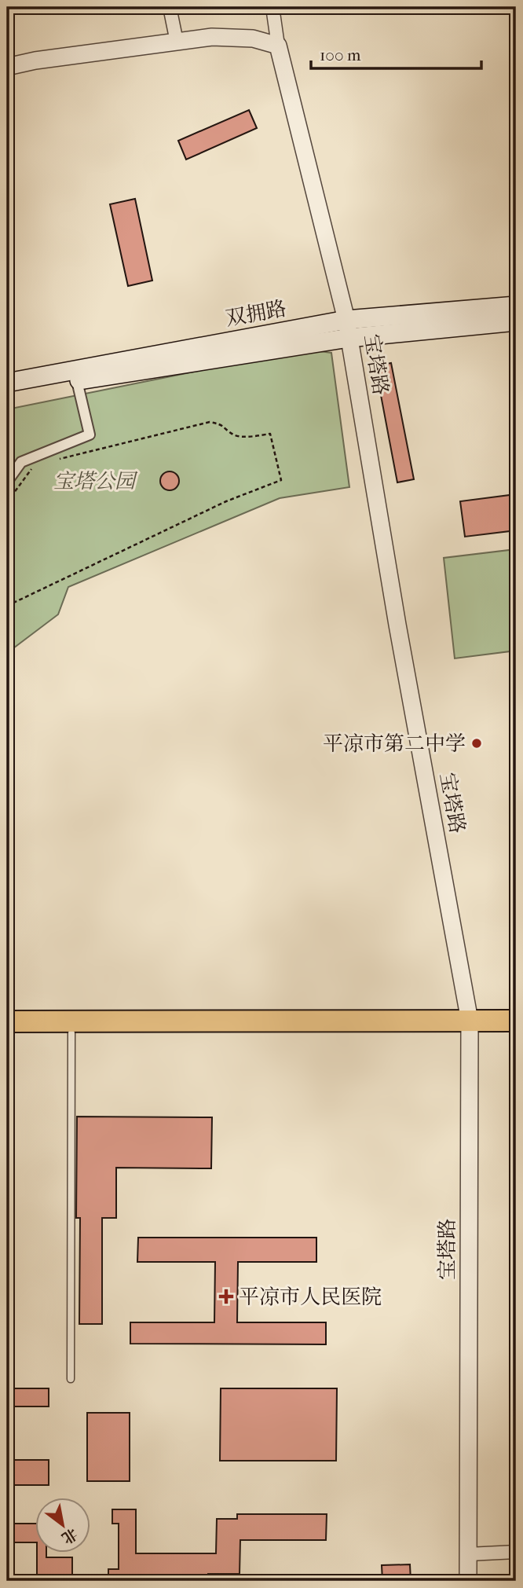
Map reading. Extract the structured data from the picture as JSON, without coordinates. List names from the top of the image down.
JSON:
{
  "streets": {
    "main road": ["双拥路"],
    "street": ["宝塔路"]
  },
  "crossings": [
    ["双拥路", "宝塔路"]
  ],
  "parks": ["宝塔公园"],
  "places": {
    "other": ["平凉市第二中学"],
    "health": ["平凉市人民医院"]
  },
  "scale_bar": "100 m",
  "north": "bottom right"
}
